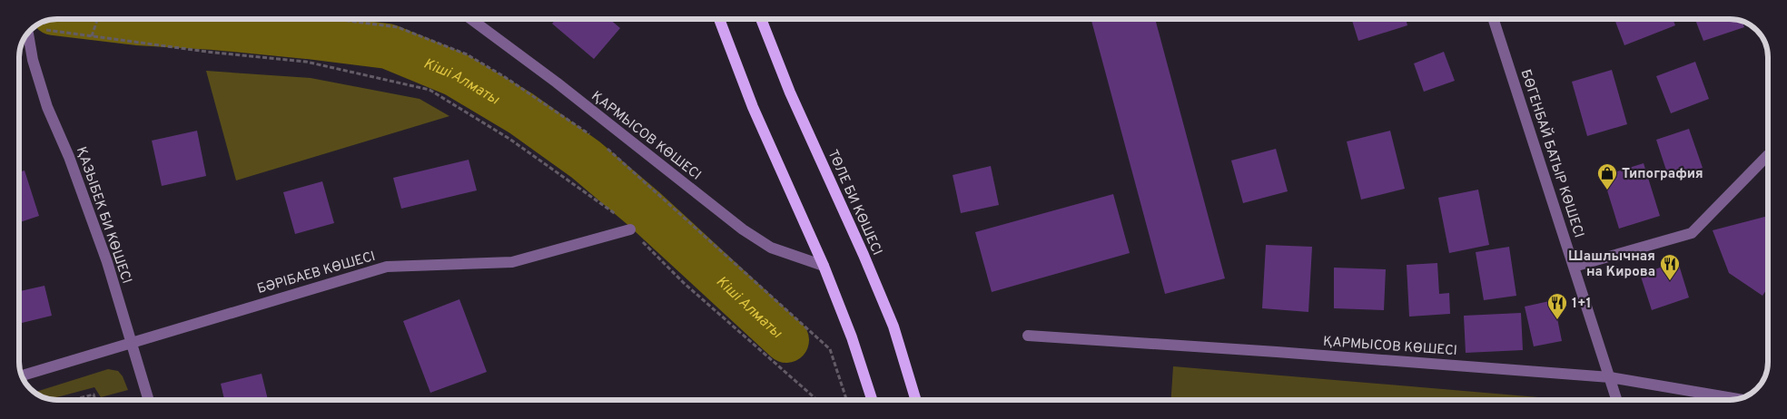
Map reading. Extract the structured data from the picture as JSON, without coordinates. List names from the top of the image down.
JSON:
{
  "streets": {
    "main road": ["ТӨЛЕ БИ КӨШЕСІ"],
    "street": [
      "ҚАРМЫСОВ КӨШЕСІ",
      "БӨГЕНБАЙ БАТЫР КӨШЕСІ",
      "ҚАЗЫБЕК БИ КӨШЕСІ",
      "БӘРІБАЕВ КӨШЕСІ"
    ]
  },
  "crossings": [
    ["ҚАРМЫСОВ КӨШЕСІ", "БӨГЕНБАЙ БАТЫР КӨШЕСІ"],
    ["ҚАЗЫБЕК БИ КӨШЕСІ", "БӘРІБАЕВ КӨШЕСІ"]
  ],
  "water": ["Кіші Алматы"],
  "places": {
    "shop": ["Типография"],
    "restaurant": ["Шашлычная на Кирова", "1+1"]
  }
}
